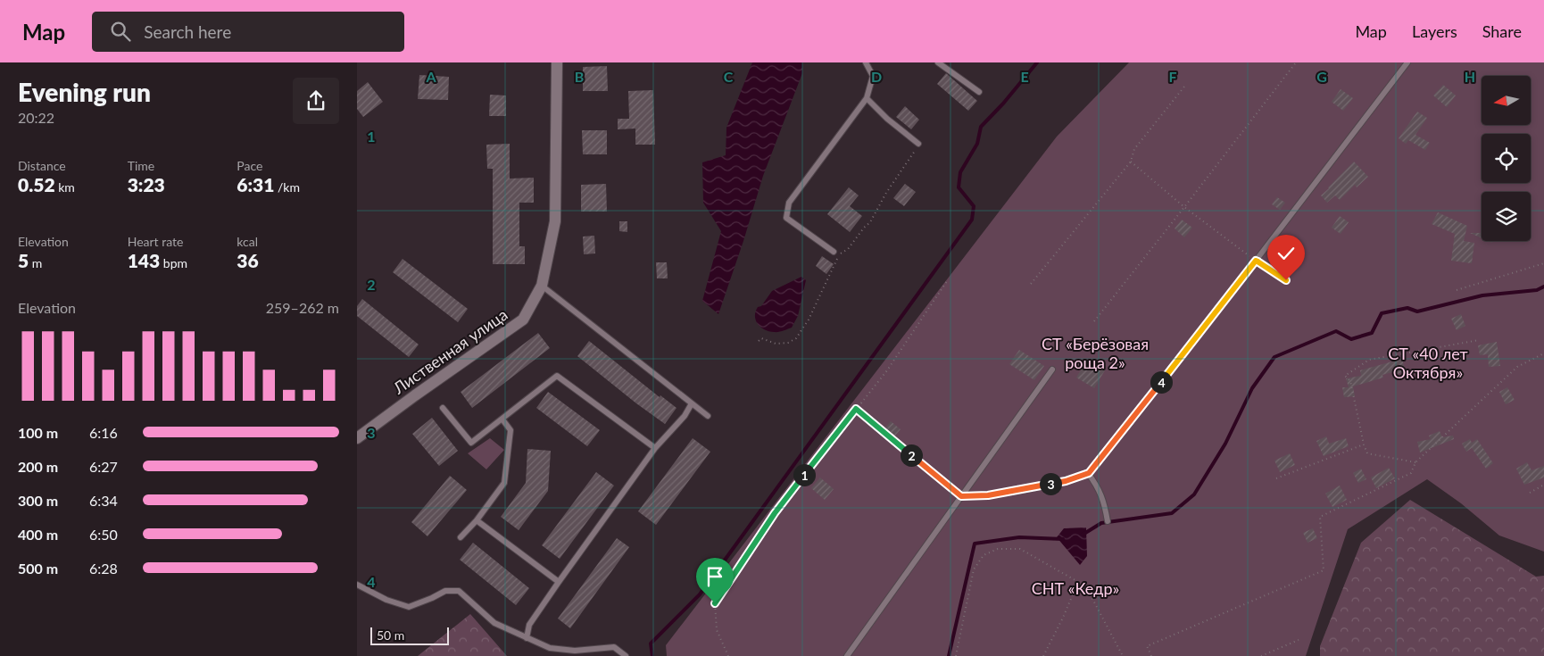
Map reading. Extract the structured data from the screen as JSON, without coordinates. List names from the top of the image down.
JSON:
{
  "streets": {
    "street": ["Лиственная улица"]
  },
  "parks": ["СТ «Берёзовая роща 2»", "СТ «40 лет Октября»", "СНТ «Кедр»"],
  "scale_bar": "50 m",
  "north": "left",
  "page": {
    "header": "Map",
    "search": "Search here",
    "nav": ["Map", "Layers", "Share"],
    "heading": ["Evening run", "20:22"],
    "stats": [
      ["Distance", "0.52 km"],
      ["Time", "3:23"],
      ["Pace", "6:31 /km"],
      ["Elevation", "5 m"],
      ["Heart rate", "143 bpm"],
      ["kcal", "36"]
    ],
    "chart": ["Elevation", "259–262 m"],
    "pins": [
      "4",
      "2",
      "1",
      "3"
    ],
    "list": [
      {
        "name": "100 m",
        "note": "6:16"
      },
      {
        "name": "200 m",
        "note": "6:27"
      },
      {
        "name": "300 m",
        "note": "6:34"
      },
      {
        "name": "400 m",
        "note": "6:50"
      },
      {
        "name": "500 m",
        "note": "6:28"
      }
    ],
    "scale": "50 m"
  },
  "grid": {
    "columns": [
      "A",
      "B",
      "C",
      "D",
      "E",
      "F",
      "G",
      "H"
    ],
    "rows": [
      "1",
      "2",
      "3",
      "4"
    ]
  }
}
